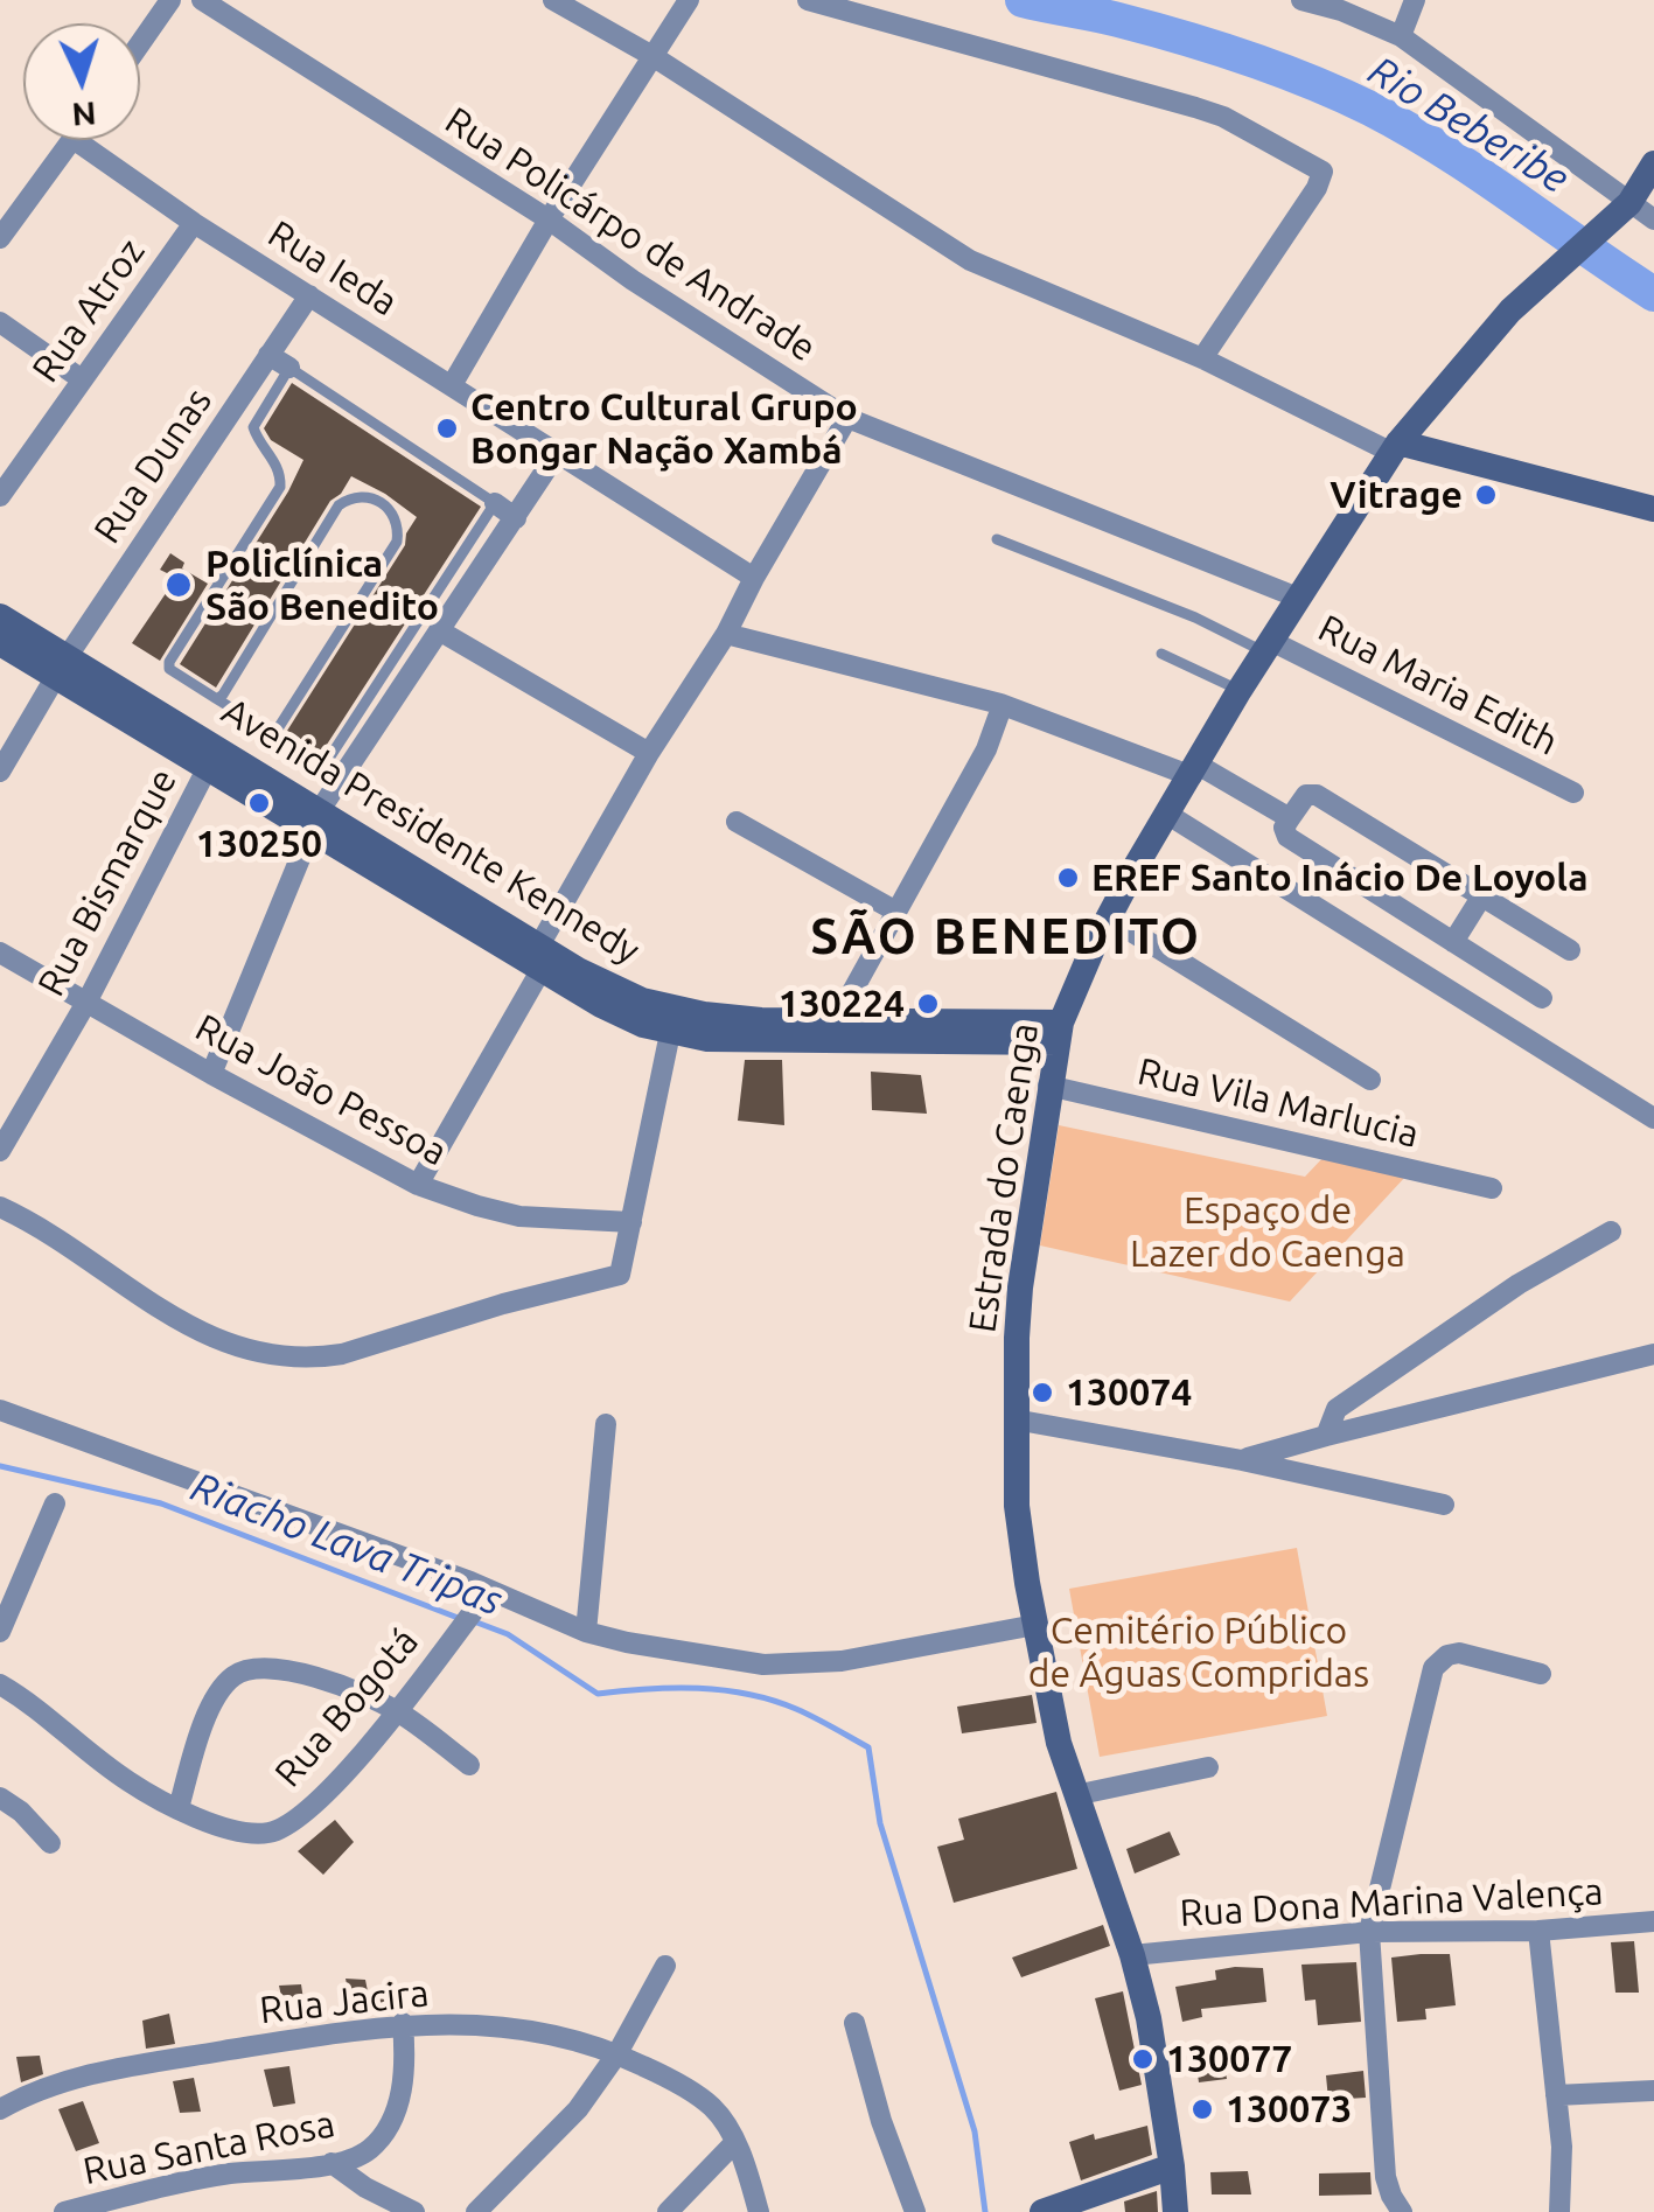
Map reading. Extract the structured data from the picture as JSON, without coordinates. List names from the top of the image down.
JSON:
{
  "streets": {
    "main road": ["Avenida Presidente Kennedy", "Estrada do Caenga"],
    "street": [
      "Rua Policárpo de Andrade",
      "Rua Ieda",
      "Rua Atroz",
      "Rua Dunas",
      "Rua Maria Edith",
      "Rua Bismarque",
      "Rua João Pessoa",
      "Rua Vila Marlucia",
      "Rua Bogotá",
      "Rua Dona Marina Valença",
      "Rua Jacira",
      "Rua Santa Rosa"
    ]
  },
  "crossings": [
    ["Rua Policárpo de Andrade", "Estrada do Caenga"],
    ["Rua Ieda", "Rua Atroz"],
    ["Rua Ieda", "Rua Dunas"],
    ["Rua Dunas", "Avenida Presidente Kennedy"],
    ["Rua Maria Edith", "Estrada do Caenga"],
    ["Avenida Presidente Kennedy", "Rua Bismarque"],
    ["Avenida Presidente Kennedy", "Estrada do Caenga"],
    ["Rua Bismarque", "Rua João Pessoa"],
    ["Rua Vila Marlucia", "Estrada do Caenga"],
    ["Estrada do Caenga", "Rua Dona Marina Valença"],
    ["Rua Jacira", "Rua Santa Rosa"]
  ],
  "districts": ["SÃO BENEDITO"],
  "water": ["Rio Beberibe", "Riacho Lava Tripas"],
  "parks": ["Espaço de Lazer do Caenga", "Cemitério Público de Águas Compridas"],
  "places": [
    "Centro Cultural Grupo Bongar Nação Xambá",
    "Vitrage",
    "Policlínica São Benedito",
    "130250",
    "EREF Santo Inácio De Loyola",
    "130224",
    "130074",
    "130077",
    "130073"
  ],
  "north": "bottom"
}
